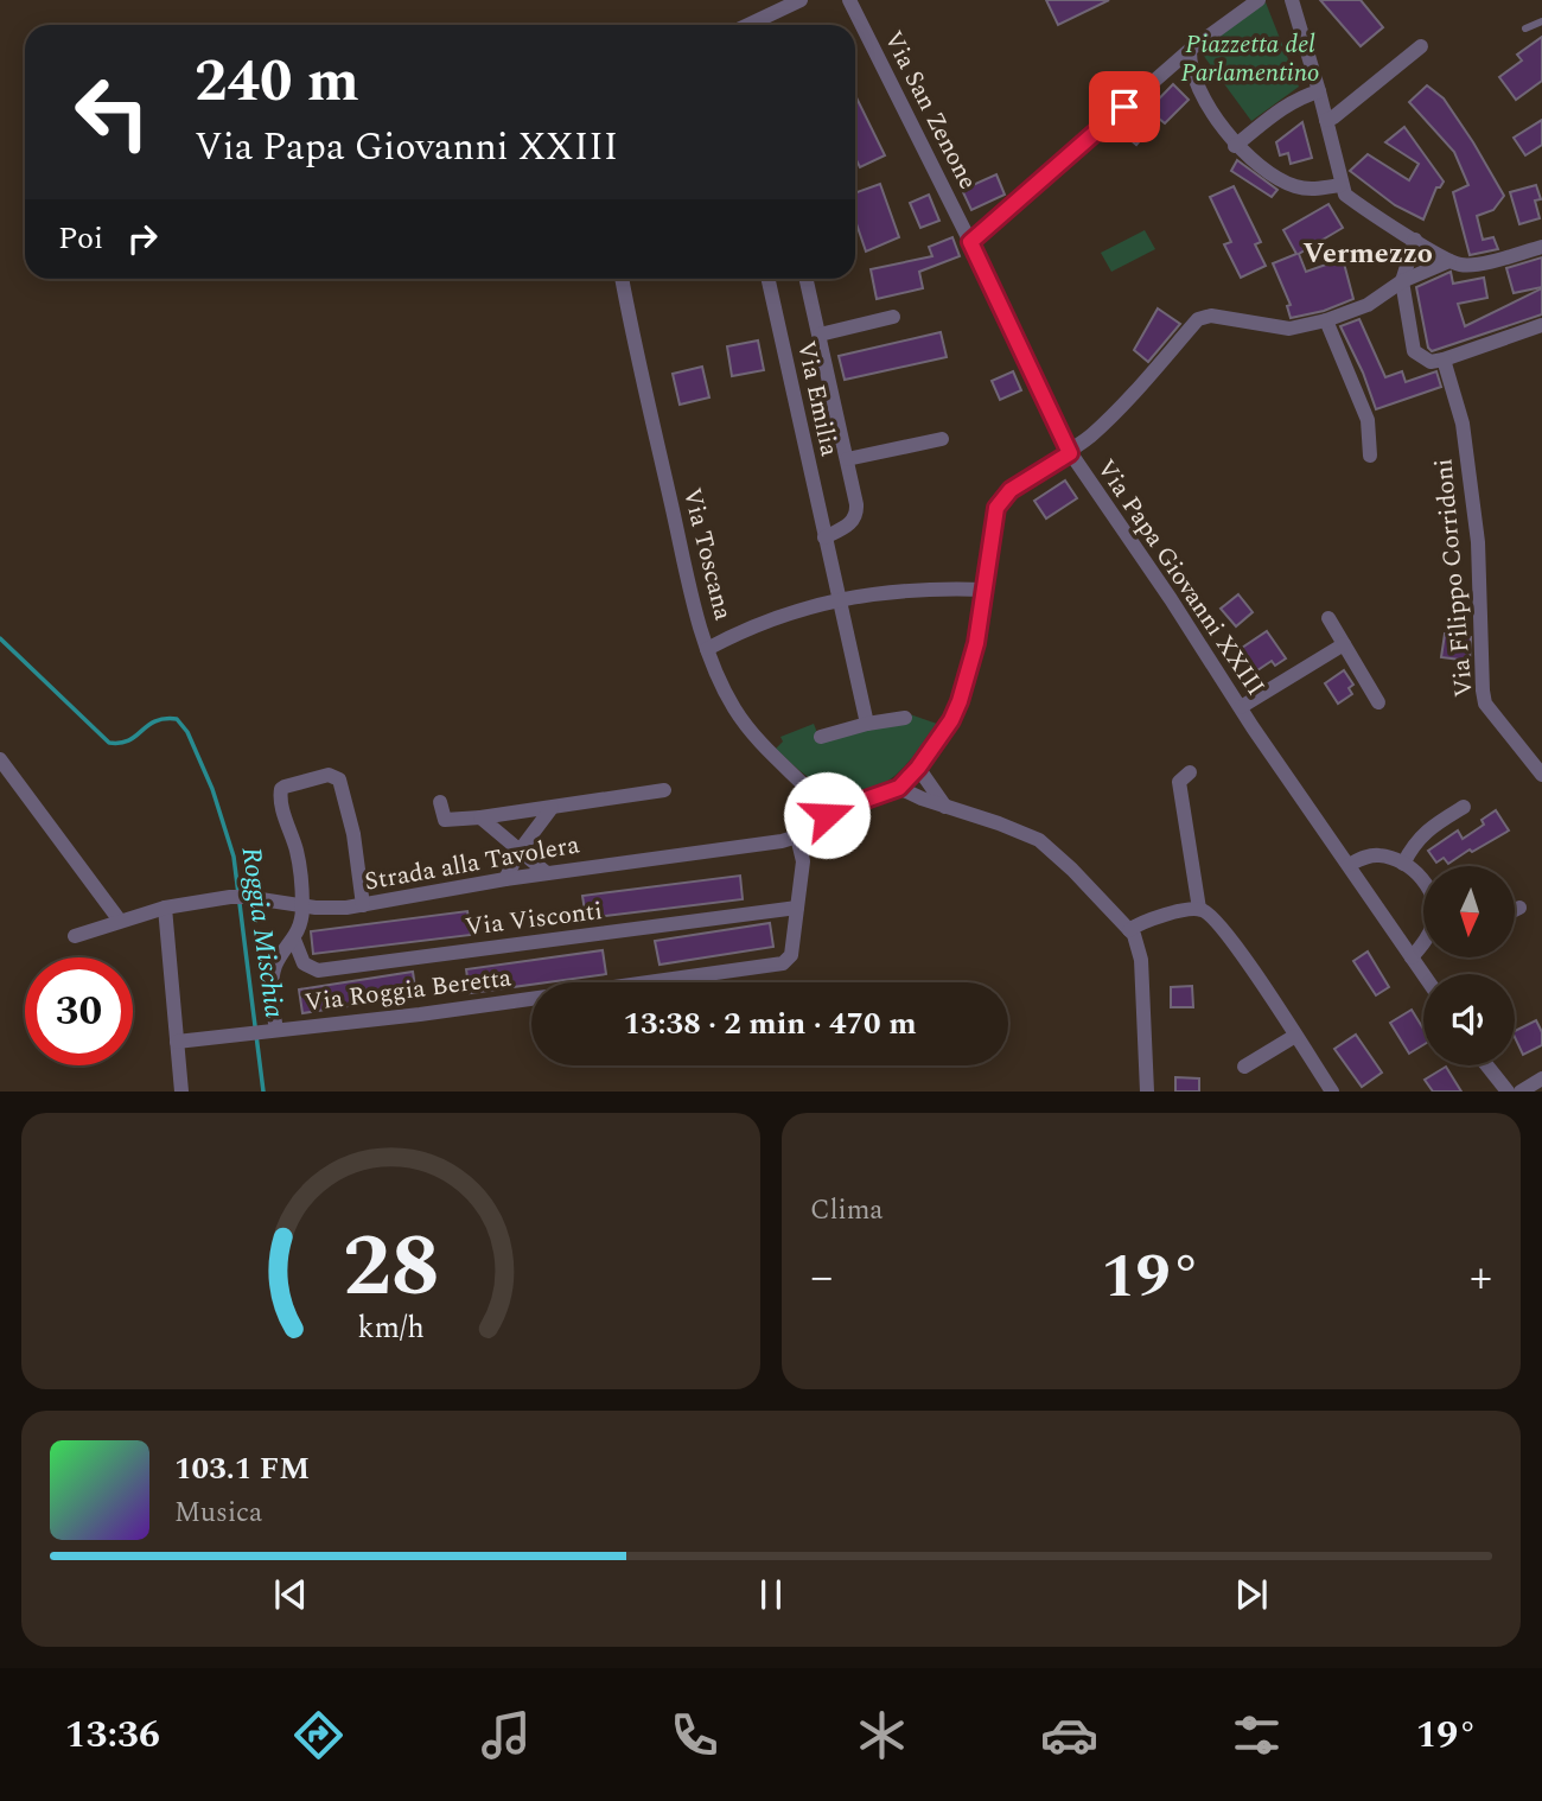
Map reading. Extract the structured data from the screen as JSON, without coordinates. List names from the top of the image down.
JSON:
{
  "streets": {
    "street": [
      "Via San Zenone",
      "Via Emilia",
      "Via Toscana",
      "Via Papa Giovanni XXIII",
      "Via Filippo Corridoni",
      "Strada alla Tavolera",
      "Via Visconti",
      "Via Roggia Beretta"
    ]
  },
  "crossings": [
    ["Via San Zenone", "Via Papa Giovanni XXIII"],
    ["Via Toscana", "Strada alla Tavolera"],
    ["Via Papa Giovanni XXIII", "Strada alla Tavolera"],
    ["Strada alla Tavolera", "Via Roggia Beretta"],
    ["Via Visconti", "Via Roggia Beretta"]
  ],
  "districts": ["Vermezzo"],
  "water": ["Roggia Mischia"],
  "parks": ["Piazzetta del Parlamentino"],
  "north": "bottom",
  "page": {
    "turn": ["240 m", "Via Papa Giovanni XXIII"],
    "then": "Poi",
    "limit": "30",
    "trip": "13:38 · 2 min · 470 m",
    "tile": "Clima",
    "heat": ["−", "19°", "+"],
    "song": ["103.1 FM", "Musica"],
    "tabs": ["13:36", "19°"],
    "gauge": ["28", "km/h"]
  }
}
